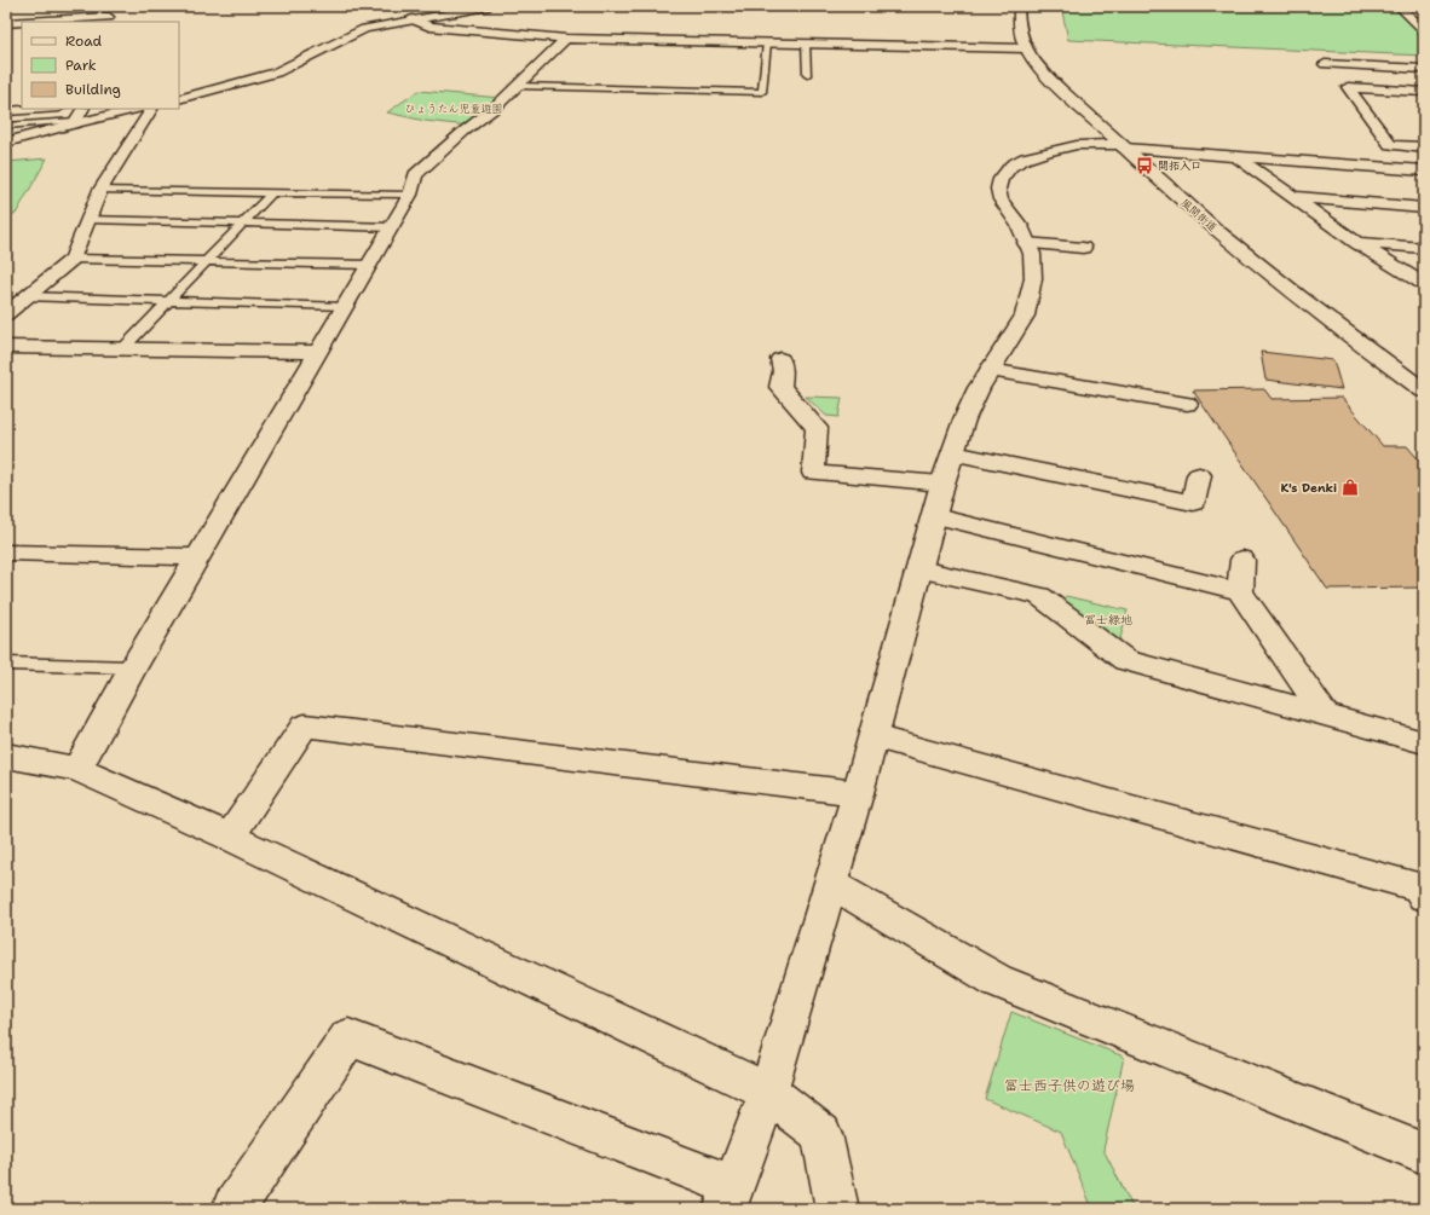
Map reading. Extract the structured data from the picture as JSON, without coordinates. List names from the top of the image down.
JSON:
{
  "streets": {
    "street": ["風間街道"]
  },
  "parks": ["ひょうたん児童遊園", "冨士緑地", "冨士西子供の遊び場"],
  "places": {
    "bus stop": ["開拓入口"],
    "shop": ["K's Denki"]
  },
  "legend": ["Road", "Park", "Building"]
}
